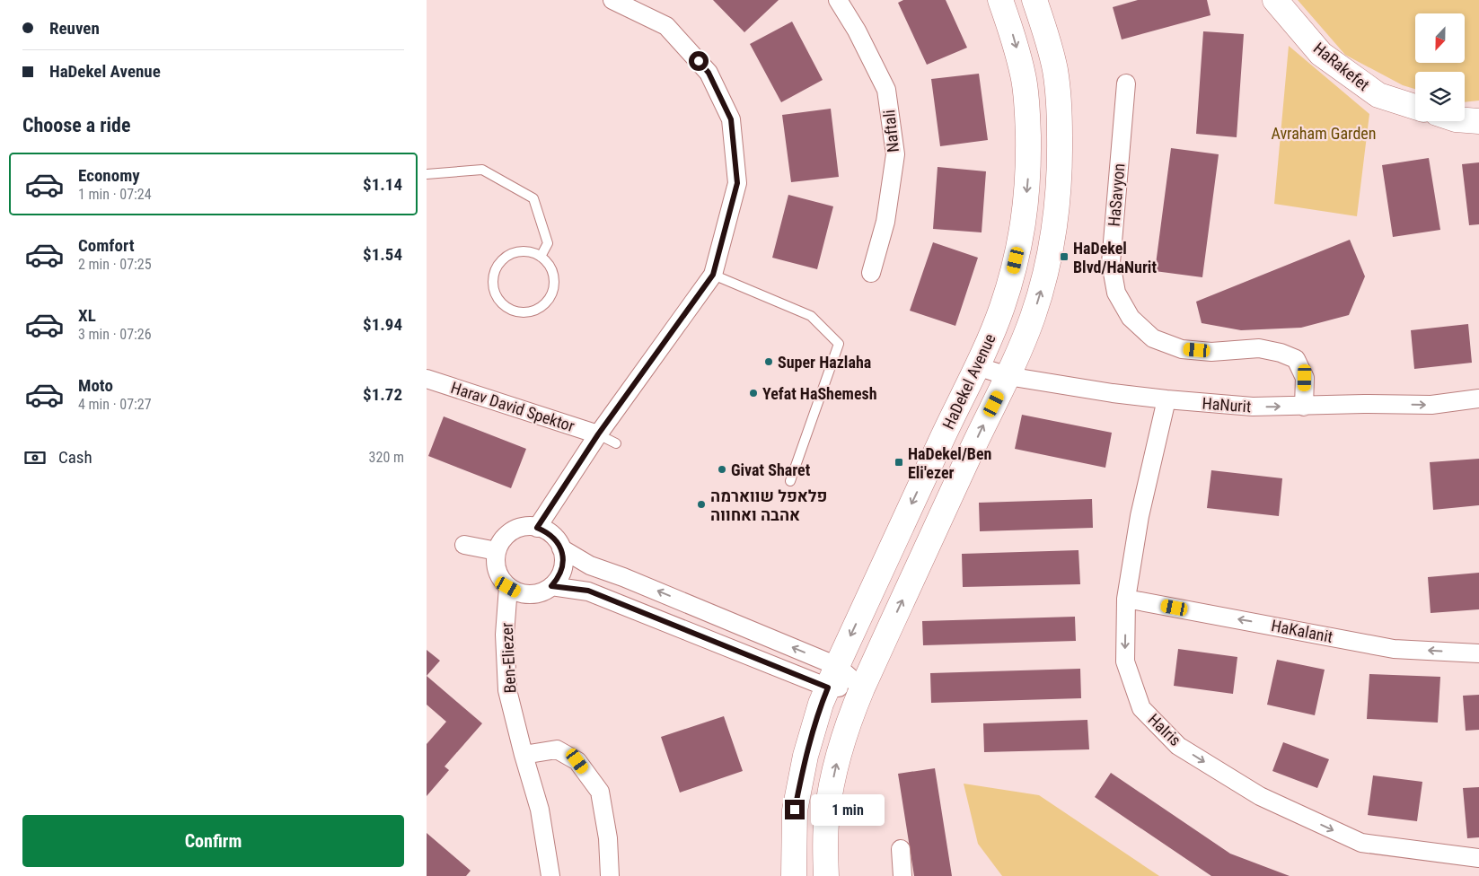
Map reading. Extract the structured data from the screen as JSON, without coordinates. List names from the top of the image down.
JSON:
{
  "streets": {
    "main road": ["HaRakefet", "HaDekel Avenue"],
    "street": [
      "Naftali",
      "HaSavyon",
      "HaNurit",
      "Harav David Spektor",
      "HaKalanit",
      "Ben-Eliezer",
      "HaIris"
    ]
  },
  "crossings": [
    ["HaSavyon", "HaNurit"],
    ["HaDekel Avenue", "HaNurit"],
    ["HaNurit", "HaIris"],
    ["HaKalanit", "HaIris"]
  ],
  "one_way": ["HaNurit", "HaKalanit", "HaIris"],
  "parks": ["Avraham Garden"],
  "places": {
    "transit": ["HaDekel Blvd/HaNurit", "HaDekel/Ben Eli'ezer"],
    "other": [
      "Super Hazlaha",
      "Yefat HaShemesh",
      "Givat Sharet",
      "פלאפל שווארמה אהבה ואחווה"
    ]
  },
  "north": "bottom",
  "page": {
    "banner": ["Reuven", "HaDekel Avenue"],
    "heading": "Choose a ride",
    "list": [
      {
        "name": "Economy",
        "note": "1 min · 07:24",
        "value": "$1.14"
      },
      {
        "name": "Comfort",
        "note": "2 min · 07:25",
        "value": "$1.54"
      },
      {
        "name": "XL",
        "note": "3 min · 07:26",
        "value": "$1.94"
      },
      {
        "name": "Moto",
        "note": "4 min · 07:27",
        "value": "$1.72"
      }
    ],
    "pay": ["Cash", "320 m"],
    "bubble": "1 min",
    "buttons": "Confirm"
  }
}
